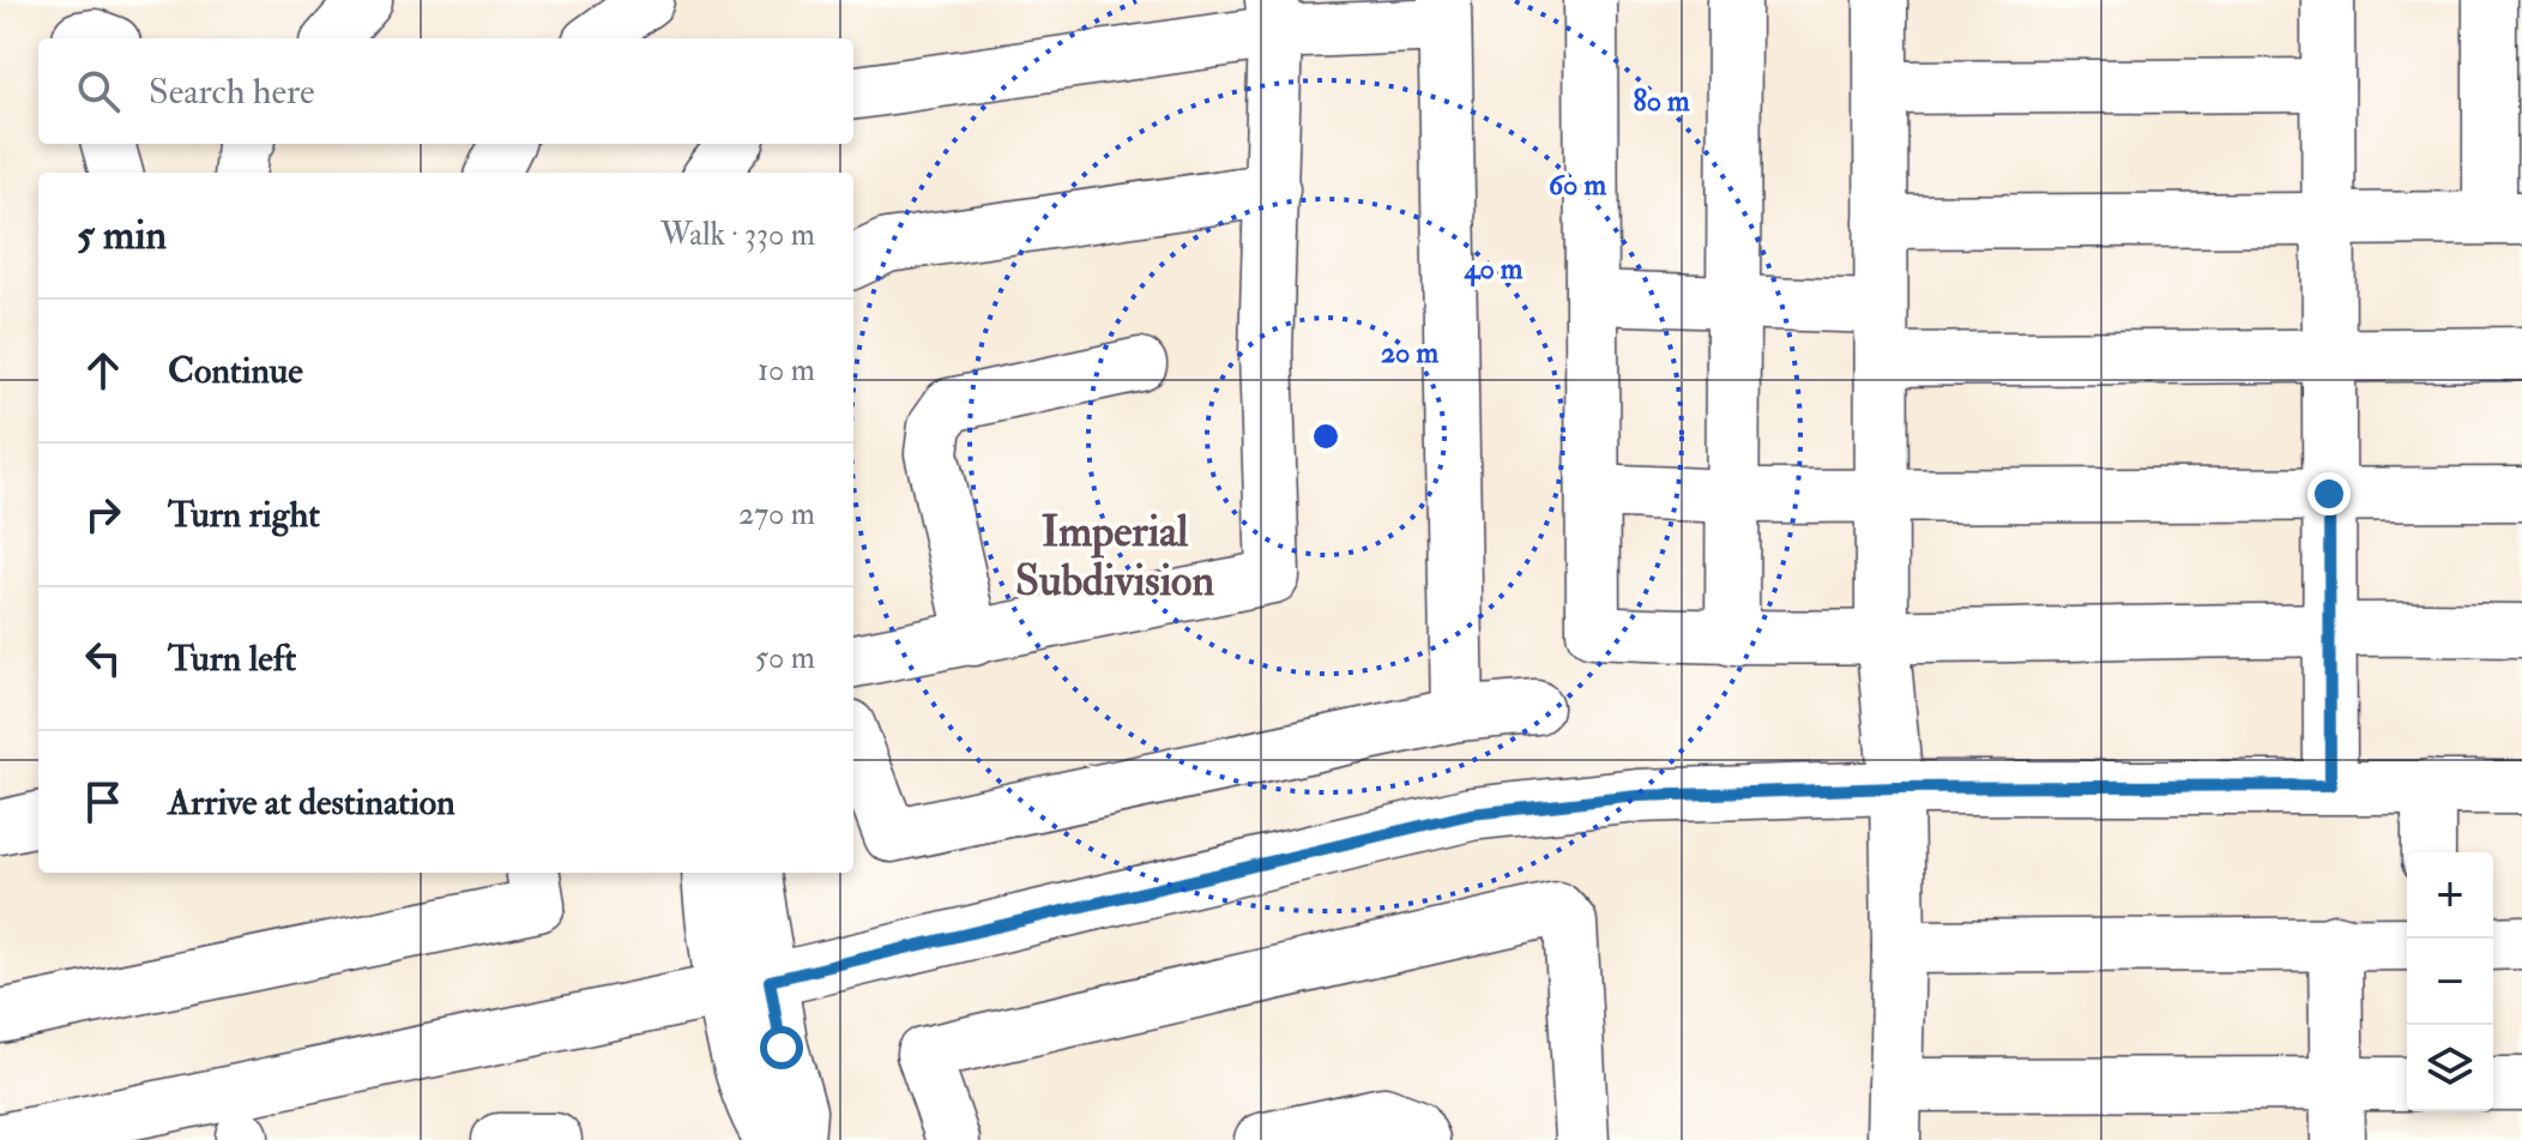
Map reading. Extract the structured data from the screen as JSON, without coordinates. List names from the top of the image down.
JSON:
{
  "districts": ["Imperial Subdivision"],
  "page": {
    "search": "Search here",
    "heading": ["5 min", "Walk · 330 m"],
    "list": [
      ["Continue", "10 m"],
      ["Turn right", "270 m"],
      ["Turn left", "50 m"],
      "Arrive at destination"
    ],
    "map_buttons": ["+", "−"]
  },
  "rings": [
    "80 m",
    "60 m",
    "40 m",
    "20 m"
  ]
}
